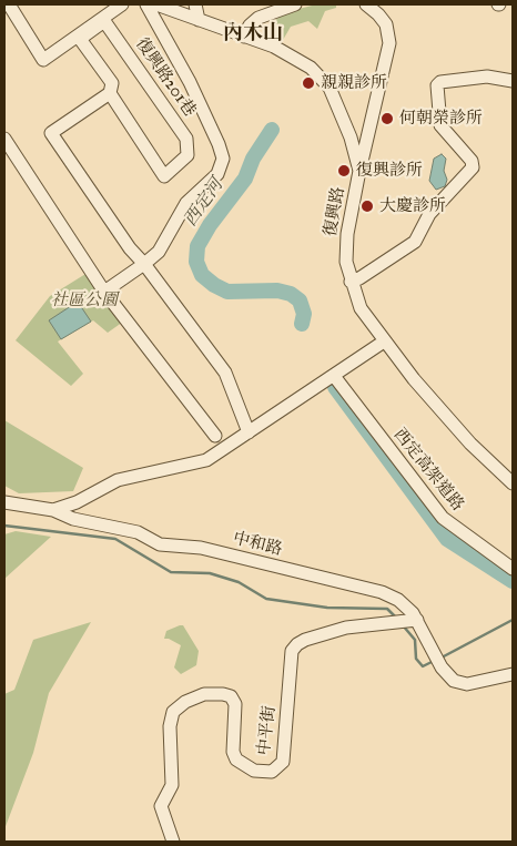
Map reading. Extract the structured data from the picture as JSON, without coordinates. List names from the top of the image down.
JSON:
{
  "streets": {
    "street": [
      "復興路201巷",
      "復興路",
      "西定高架道路",
      "中和路",
      "中平街"
    ]
  },
  "crossings": [
    ["復興路201巷", "復興路"],
    ["復興路", "中和路"],
    ["西定高架道路", "中和路"],
    ["中和路", "中平街"]
  ],
  "districts": ["內木山"],
  "water": ["西定河"],
  "parks": ["社區公園"],
  "places": [
    "親親診所",
    "何朝榮診所",
    "復興診所",
    "大慶診所"
  ]
}
